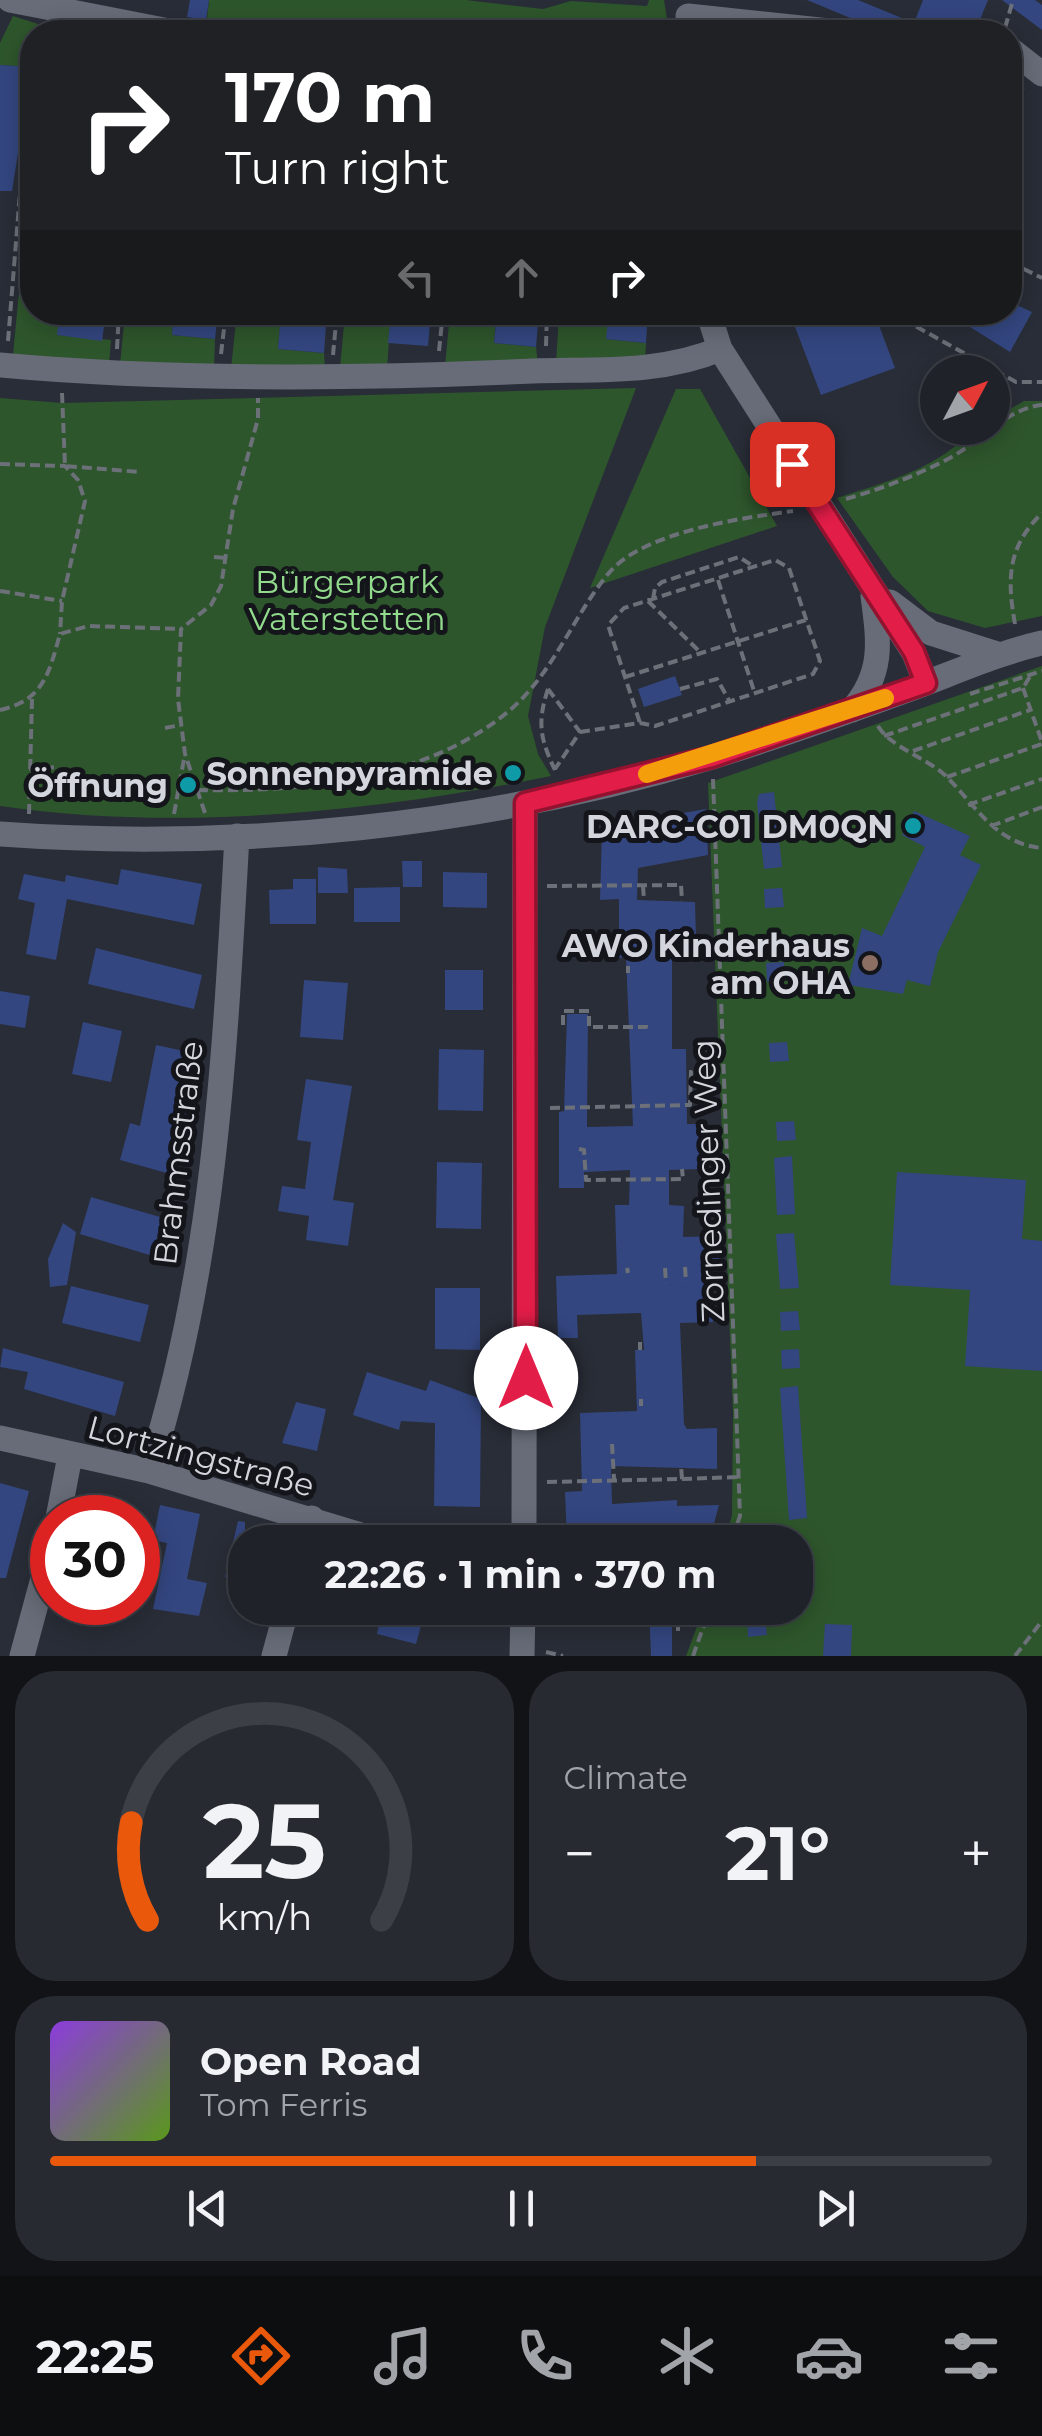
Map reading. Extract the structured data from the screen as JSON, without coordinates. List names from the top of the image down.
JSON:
{
  "streets": {
    "street": ["Brahmsstraße", "Lortzingstraße"],
    "path": ["Zornedinger Weg"]
  },
  "crossings": [
    ["Brahmsstraße", "Lortzingstraße"]
  ],
  "parks": ["Bürgerpark Vaterstetten"],
  "places": [
    "Sonnenpyramide",
    "Öffnung",
    "DARC-C01 DM0QN",
    "AWO Kinderhaus am OHA"
  ],
  "north": "top right",
  "page": {
    "turn": ["170 m", "Turn right"],
    "limit": "30",
    "trip": "22:26 · 1 min · 370 m",
    "tile": "Climate",
    "heat": ["−", "21°", "+"],
    "song": ["Open Road", "Tom Ferris"],
    "tabs": "22:25",
    "gauge": ["25", "km/h"]
  }
}
